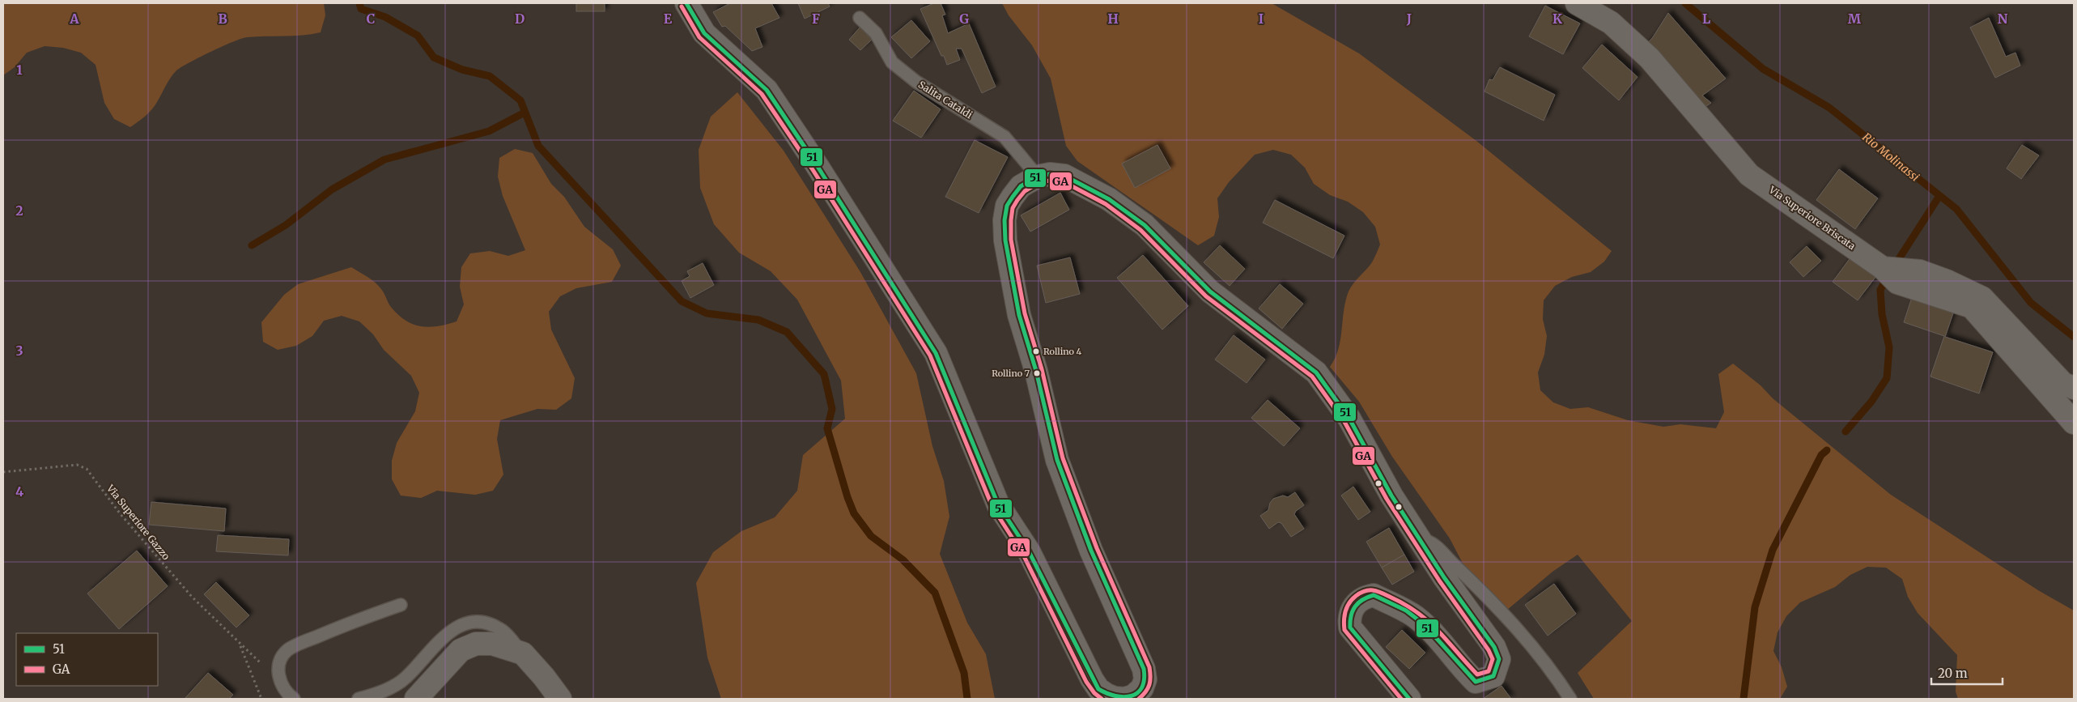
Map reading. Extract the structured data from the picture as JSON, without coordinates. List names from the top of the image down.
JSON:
{
  "streets": {
    "street": ["Via Superiore Briscata"],
    "lane": ["Salita Cataldi"],
    "path": ["Via Superiore Gazzo"]
  },
  "water": ["Rio Molinassi"],
  "places": ["Rollino 4", "Rollino 7"],
  "lines": ["transit line 51", "transit line GA"],
  "legend": ["51", "GA"],
  "scale_bar": "20 m",
  "grid": {
    "columns": [
      "A",
      "B",
      "C",
      "D",
      "E",
      "F",
      "G",
      "H",
      "I",
      "J",
      "K",
      "L",
      "M",
      "N"
    ],
    "rows": [
      "1",
      "2",
      "3",
      "4"
    ]
  }
}
